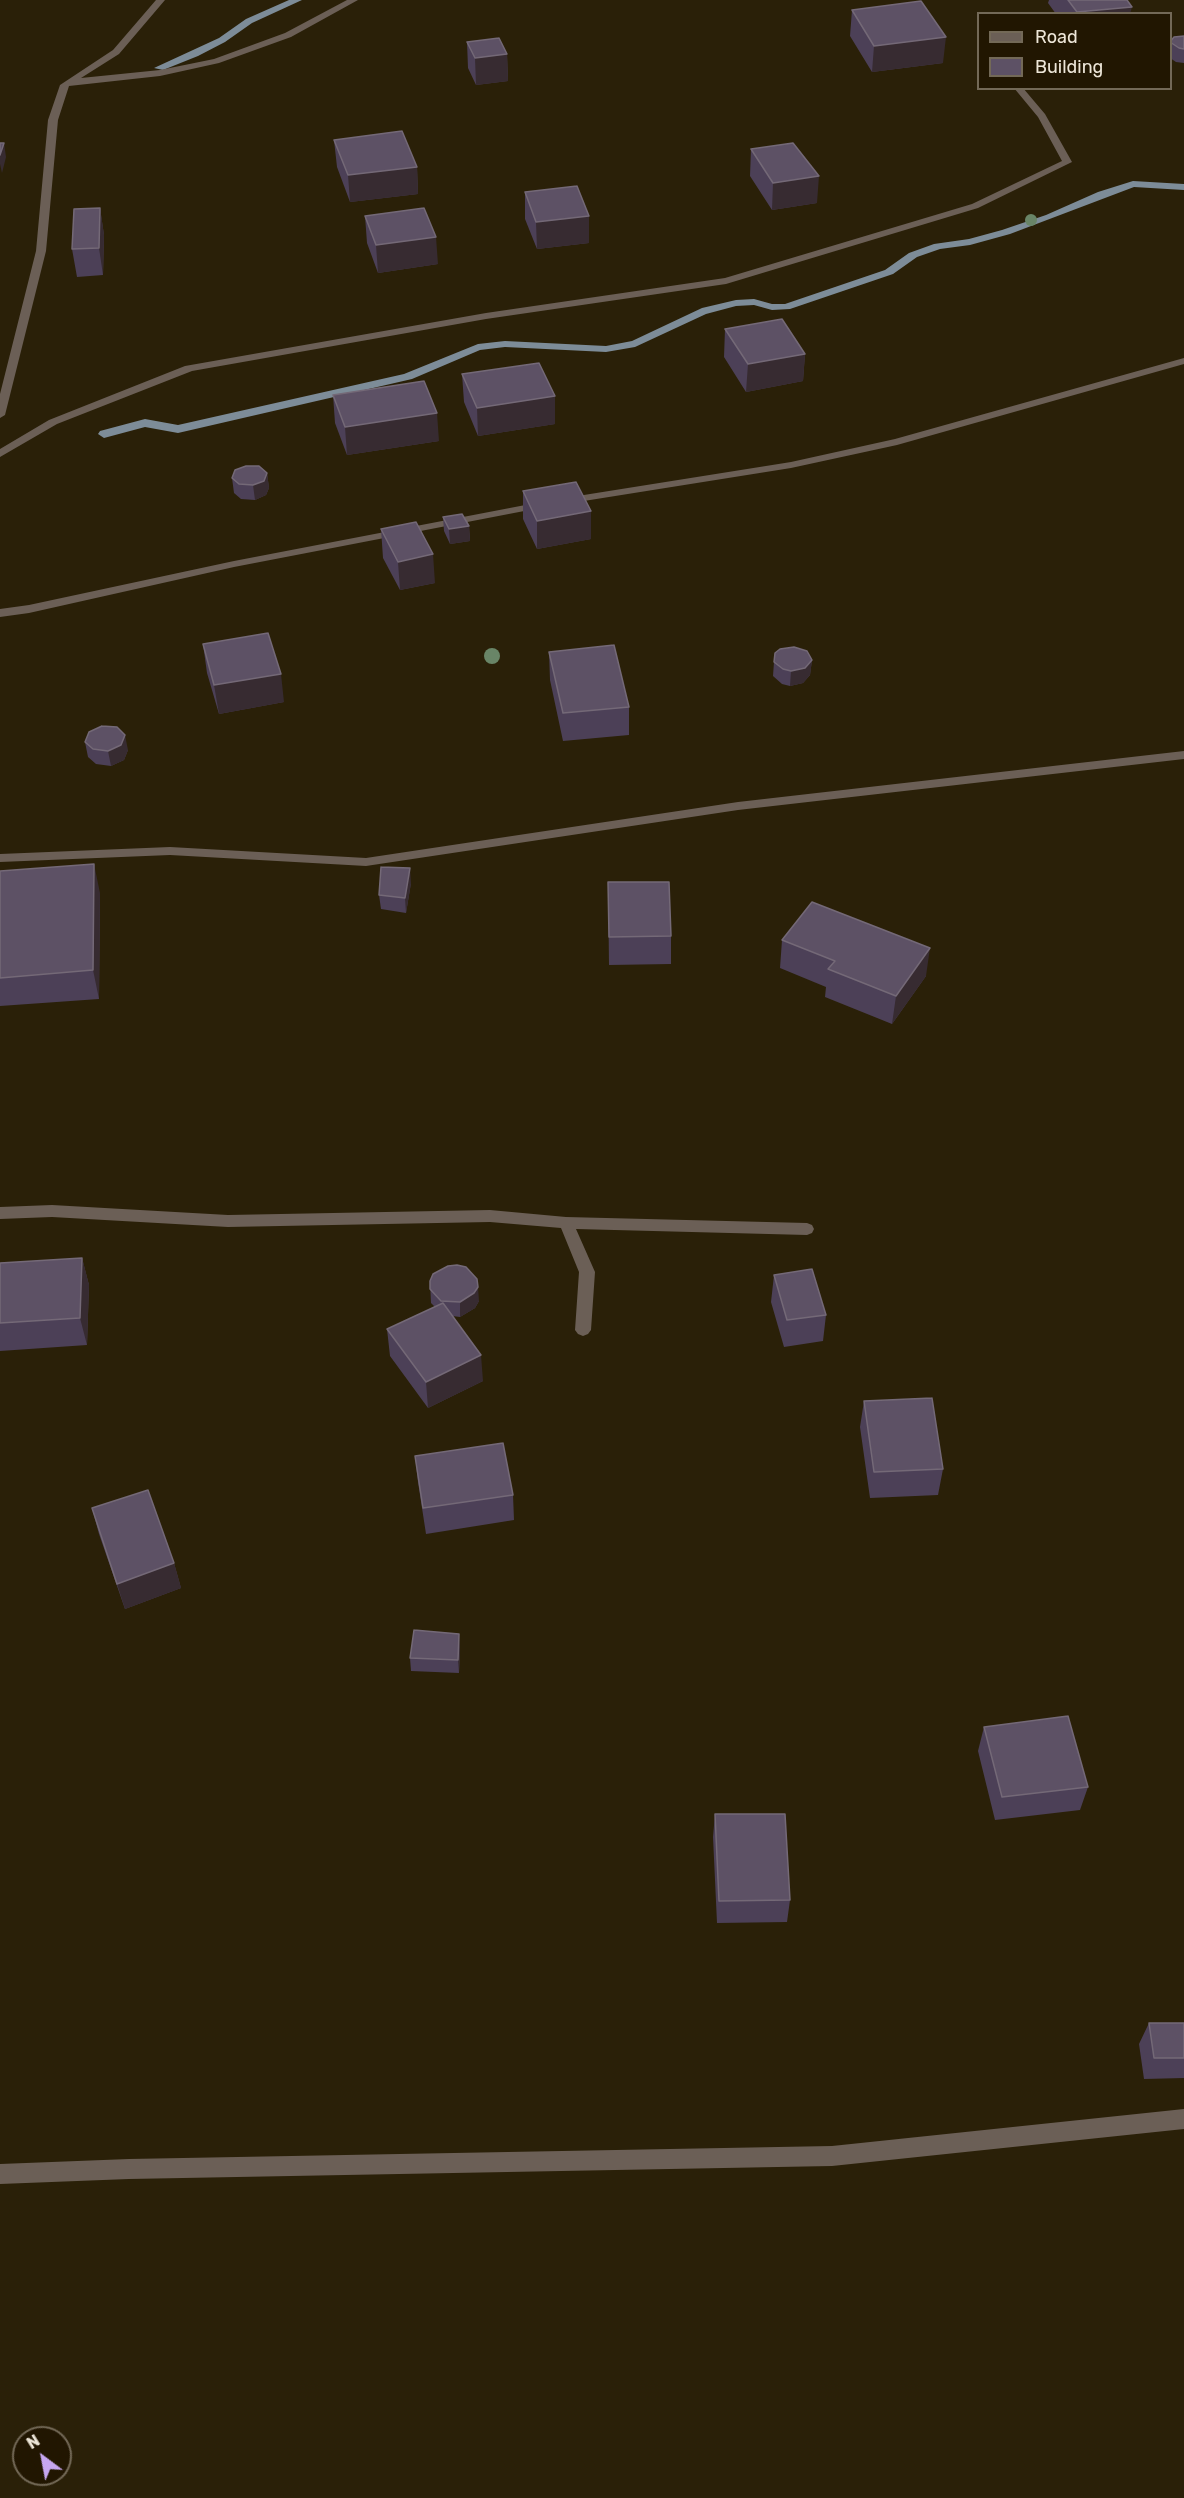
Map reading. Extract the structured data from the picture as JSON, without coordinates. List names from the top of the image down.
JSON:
{
  "legend": ["Road", "Building"],
  "north": "top left"
}
